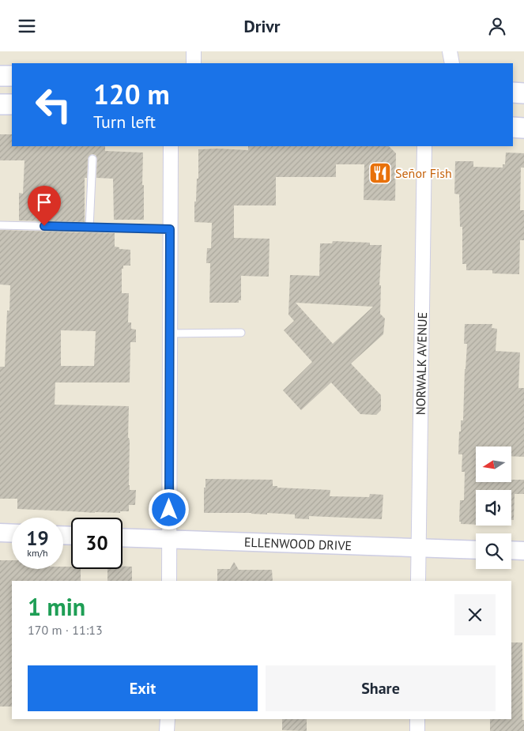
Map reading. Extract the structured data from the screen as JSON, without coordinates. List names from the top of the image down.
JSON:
{
  "streets": {
    "street": ["NORWALK AVENUE", "ELLENWOOD DRIVE"]
  },
  "crossings": [
    ["NORWALK AVENUE", "ELLENWOOD DRIVE"]
  ],
  "places": {
    "restaurant": ["Señor Fish"]
  },
  "north": "left",
  "page": {
    "header": "Drivr",
    "turn": ["120 m", "Turn left"],
    "speed": "19 km/h",
    "limit": "30",
    "heading": ["1 min", "170 m · 11:13"],
    "buttons": ["Exit", "Share"]
  }
}
